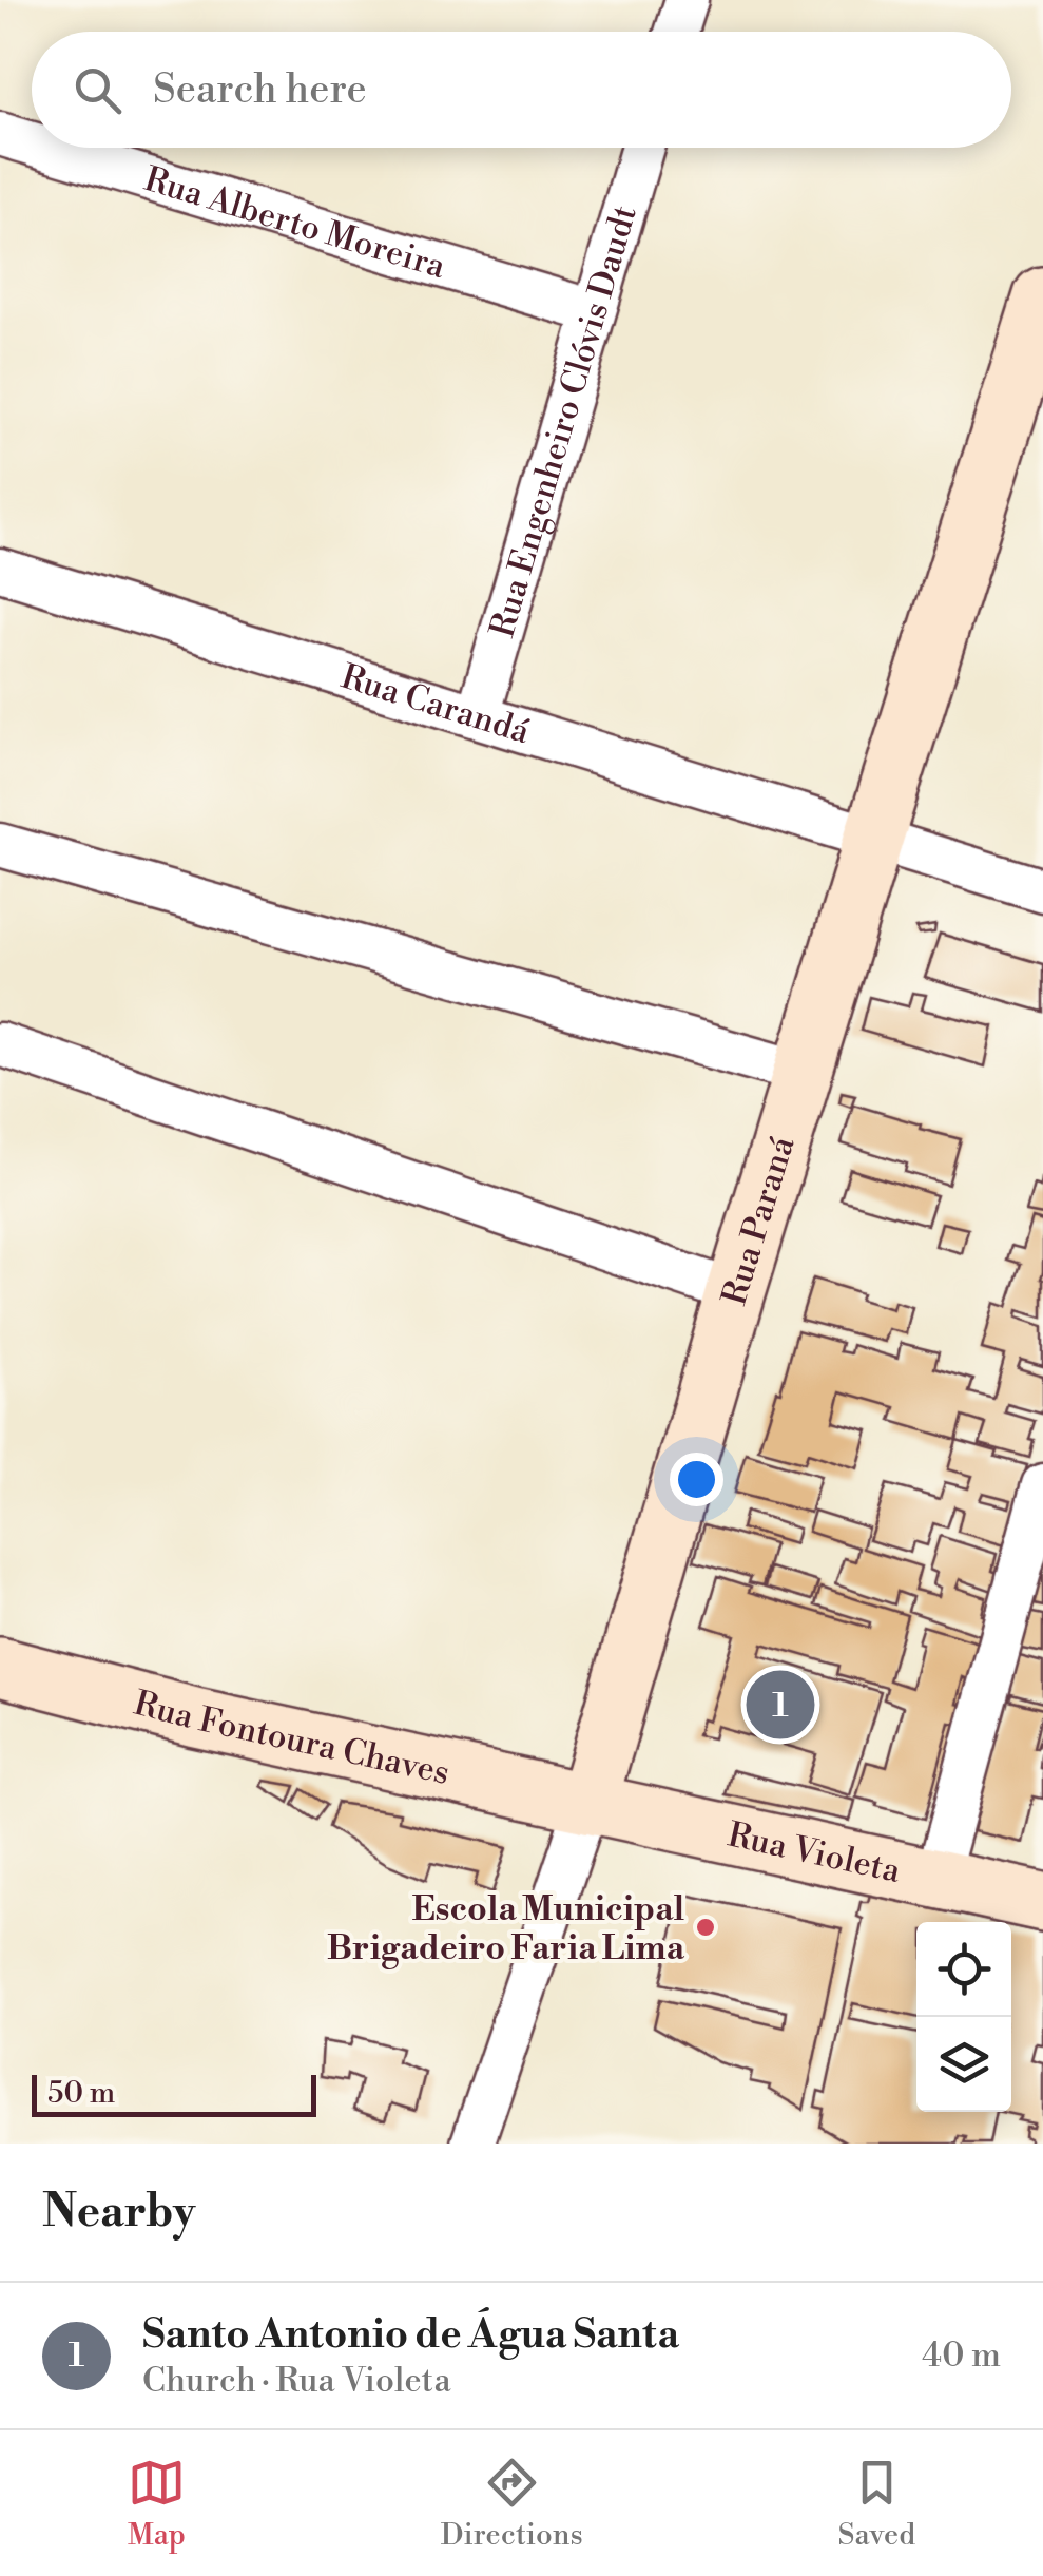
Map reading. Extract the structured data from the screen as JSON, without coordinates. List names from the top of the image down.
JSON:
{
  "streets": {
    "street": [
      "Rua Alberto Moreira",
      "Rua Engenheiro Clóvis Daudt",
      "Rua Carandá",
      "Rua Paraná",
      "Rua Fontoura Chaves",
      "Rua Violeta"
    ]
  },
  "crossings": [
    ["Rua Alberto Moreira", "Rua Engenheiro Clóvis Daudt"],
    ["Rua Engenheiro Clóvis Daudt", "Rua Carandá"],
    ["Rua Carandá", "Rua Paraná"],
    ["Rua Paraná", "Rua Fontoura Chaves"],
    ["Rua Paraná", "Rua Violeta"],
    ["Rua Fontoura Chaves", "Rua Violeta"]
  ],
  "places": ["Escola Municipal Brigadeiro Faria Lima"],
  "scale_bar": "50 m",
  "page": {
    "search": "Search here",
    "pins": "1",
    "scale": "50 m",
    "heading": "Nearby",
    "list": [
      {
        "mark": "1",
        "name": "Santo Antonio de Água Santa",
        "note": "Church · Rua Violeta",
        "value": "40 m"
      }
    ],
    "nav": ["Map", "Directions", "Saved"]
  }
}
